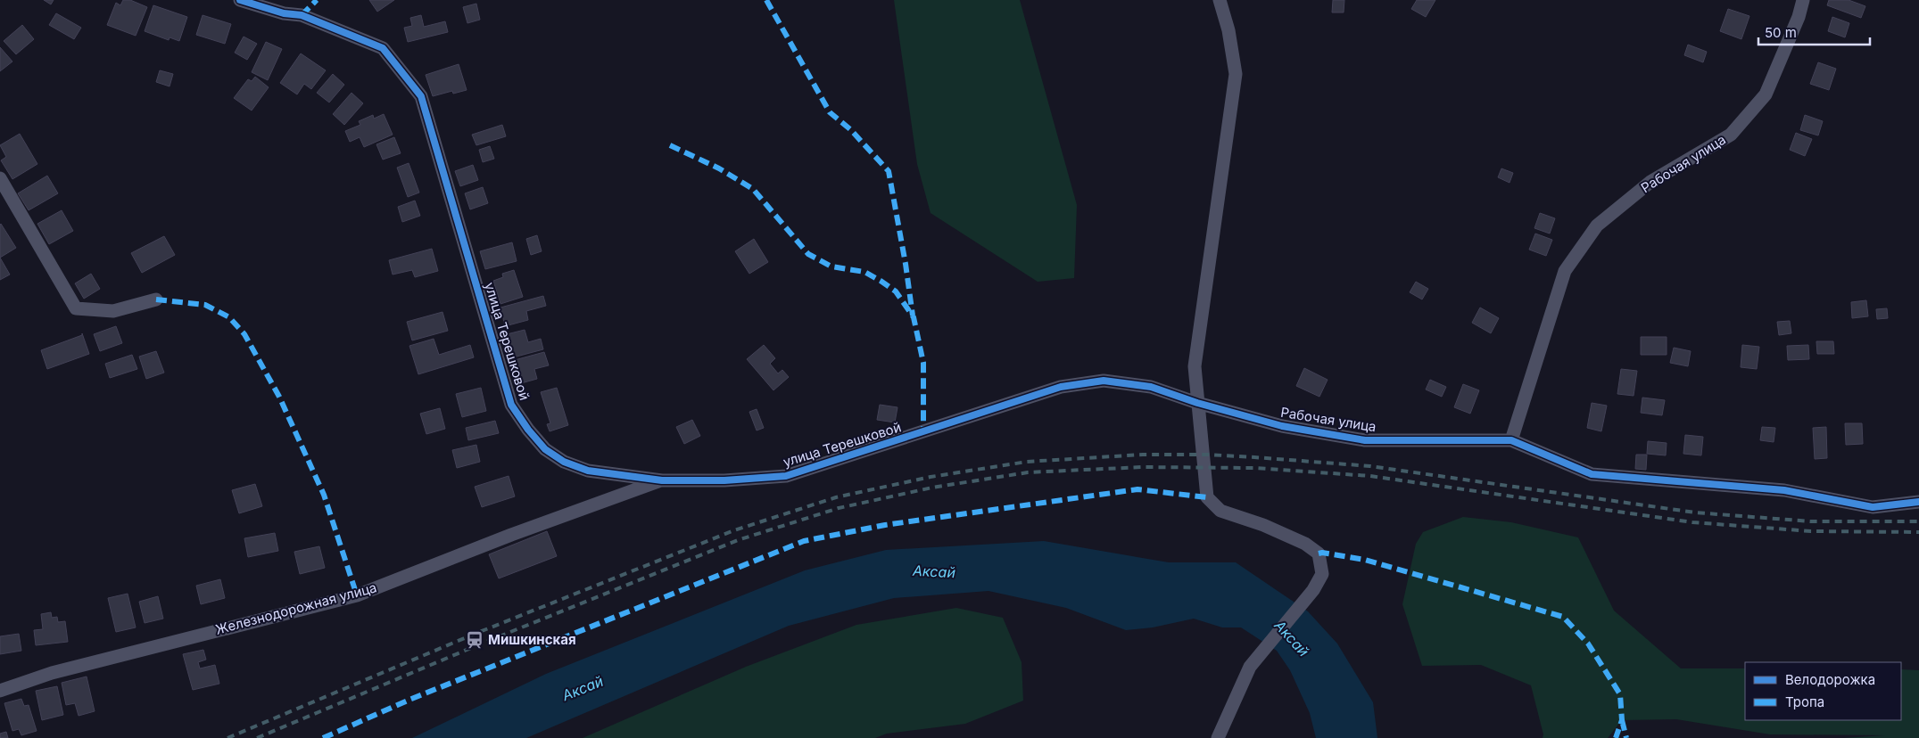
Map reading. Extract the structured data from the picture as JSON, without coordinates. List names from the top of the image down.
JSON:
{
  "streets": {
    "street": ["Рабочая улица", "улица Терешковой", "Железнодорожная улица"]
  },
  "crossings": [
    ["Рабочая улица", "улица Терешковой"],
    ["улица Терешковой", "Железнодорожная улица"]
  ],
  "water": ["Аксай"],
  "places": {
    "station": ["Мишкинская"]
  },
  "legend": ["Велодорожка", "Тропа"],
  "scale_bar": "50 m"
}
